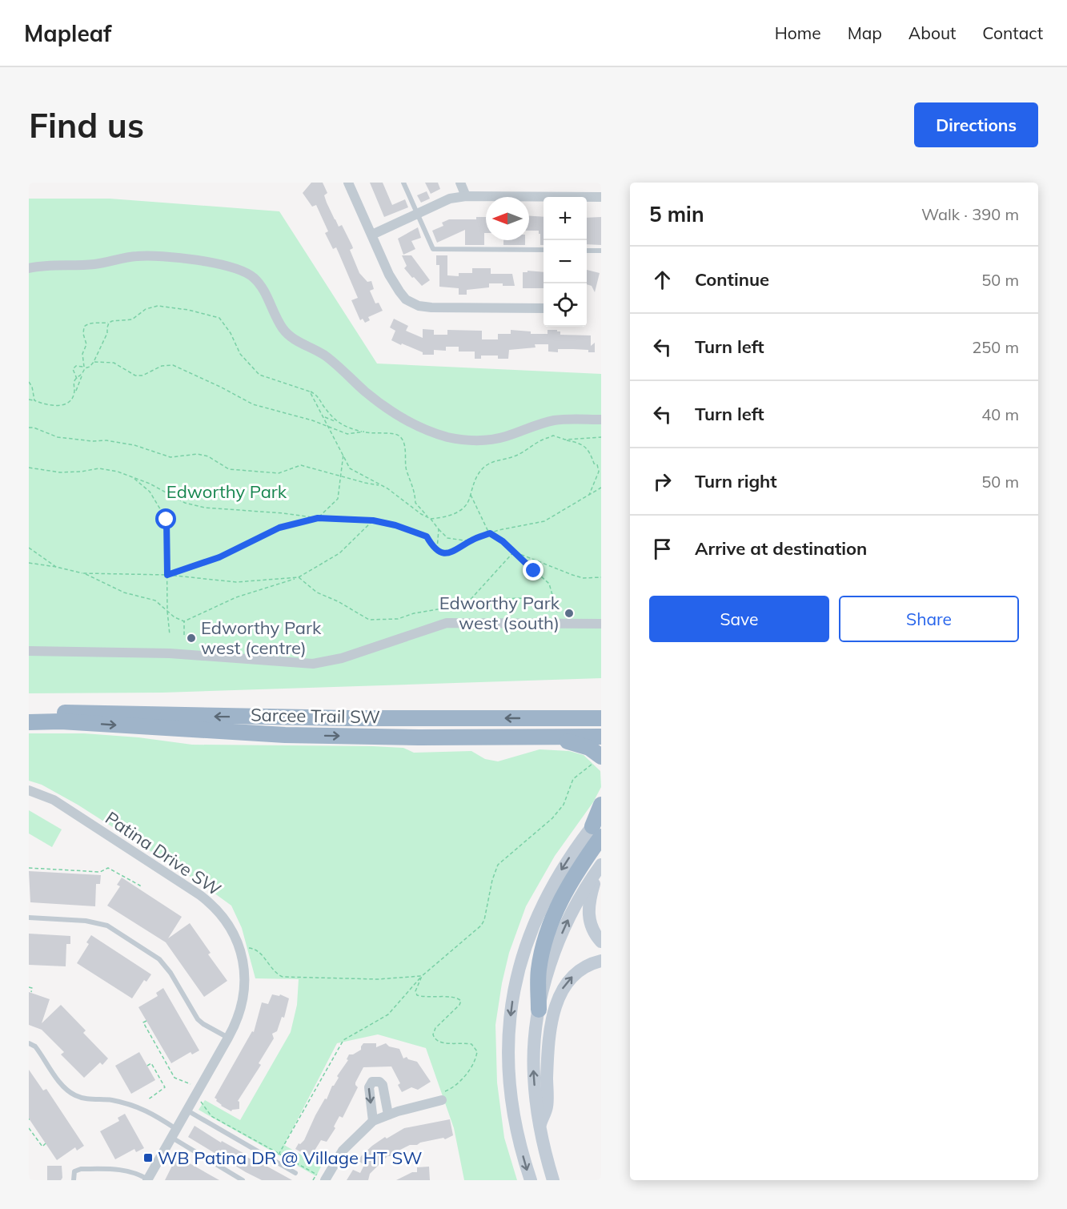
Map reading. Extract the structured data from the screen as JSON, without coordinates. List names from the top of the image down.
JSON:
{
  "streets": {
    "highway": ["Sarcee Trail SW"],
    "street": ["Patina Drive SW"]
  },
  "parks": ["Edworthy Park"],
  "places": {
    "other": ["Edworthy Park west (south)", "Edworthy Park west (centre)"],
    "transit": ["WB Patina DR @ Village HT SW"]
  },
  "north": "left",
  "page": {
    "header": "Mapleaf",
    "nav": [
      "Home",
      "Map",
      "About",
      "Contact"
    ],
    "buttons": [
      "Directions",
      ["Save", "Share"]
    ],
    "title": "Find us",
    "heading": ["5 min", "Walk · 390 m"],
    "map_buttons": ["+", "−"],
    "list": [
      ["Continue", "50 m"],
      ["Turn left", "250 m"],
      ["Turn left", "40 m"],
      ["Turn right", "50 m"],
      "Arrive at destination"
    ]
  }
}
